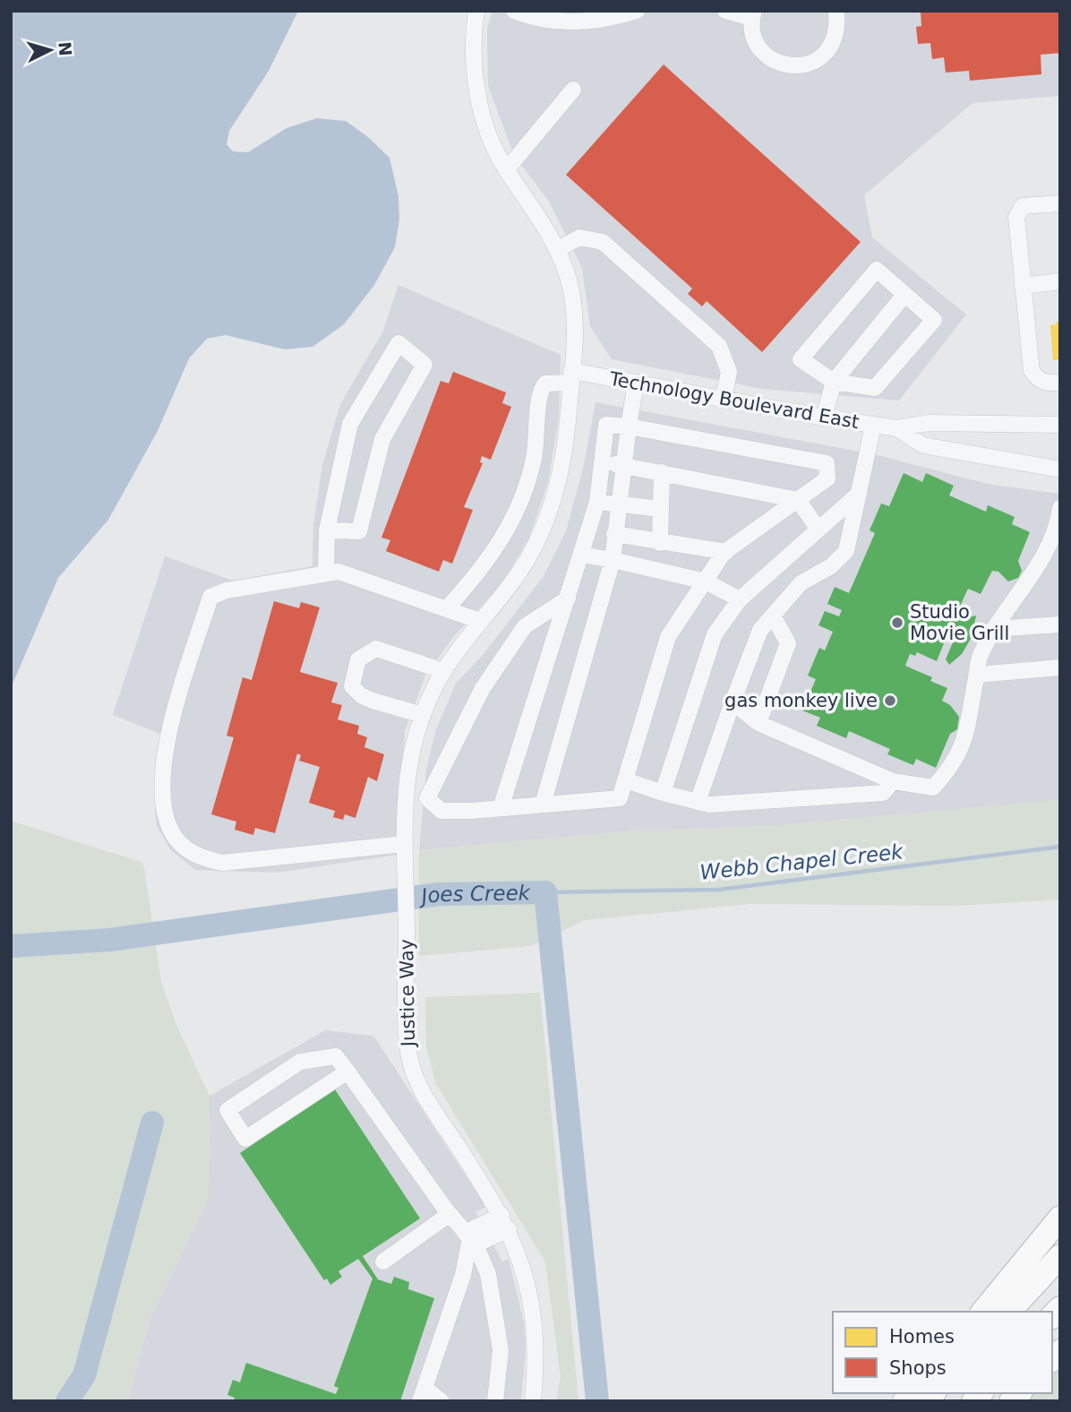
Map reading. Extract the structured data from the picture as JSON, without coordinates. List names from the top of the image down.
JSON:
{
  "streets": {
    "street": ["Technology Boulevard East", "Justice Way"]
  },
  "crossings": [
    ["Technology Boulevard East", "Justice Way"]
  ],
  "water": ["Webb Chapel Creek", "Joes Creek"],
  "places": ["Studio Movie Grill", "gas monkey live"],
  "legend": ["Homes", "Shops"],
  "north": "right"
}
